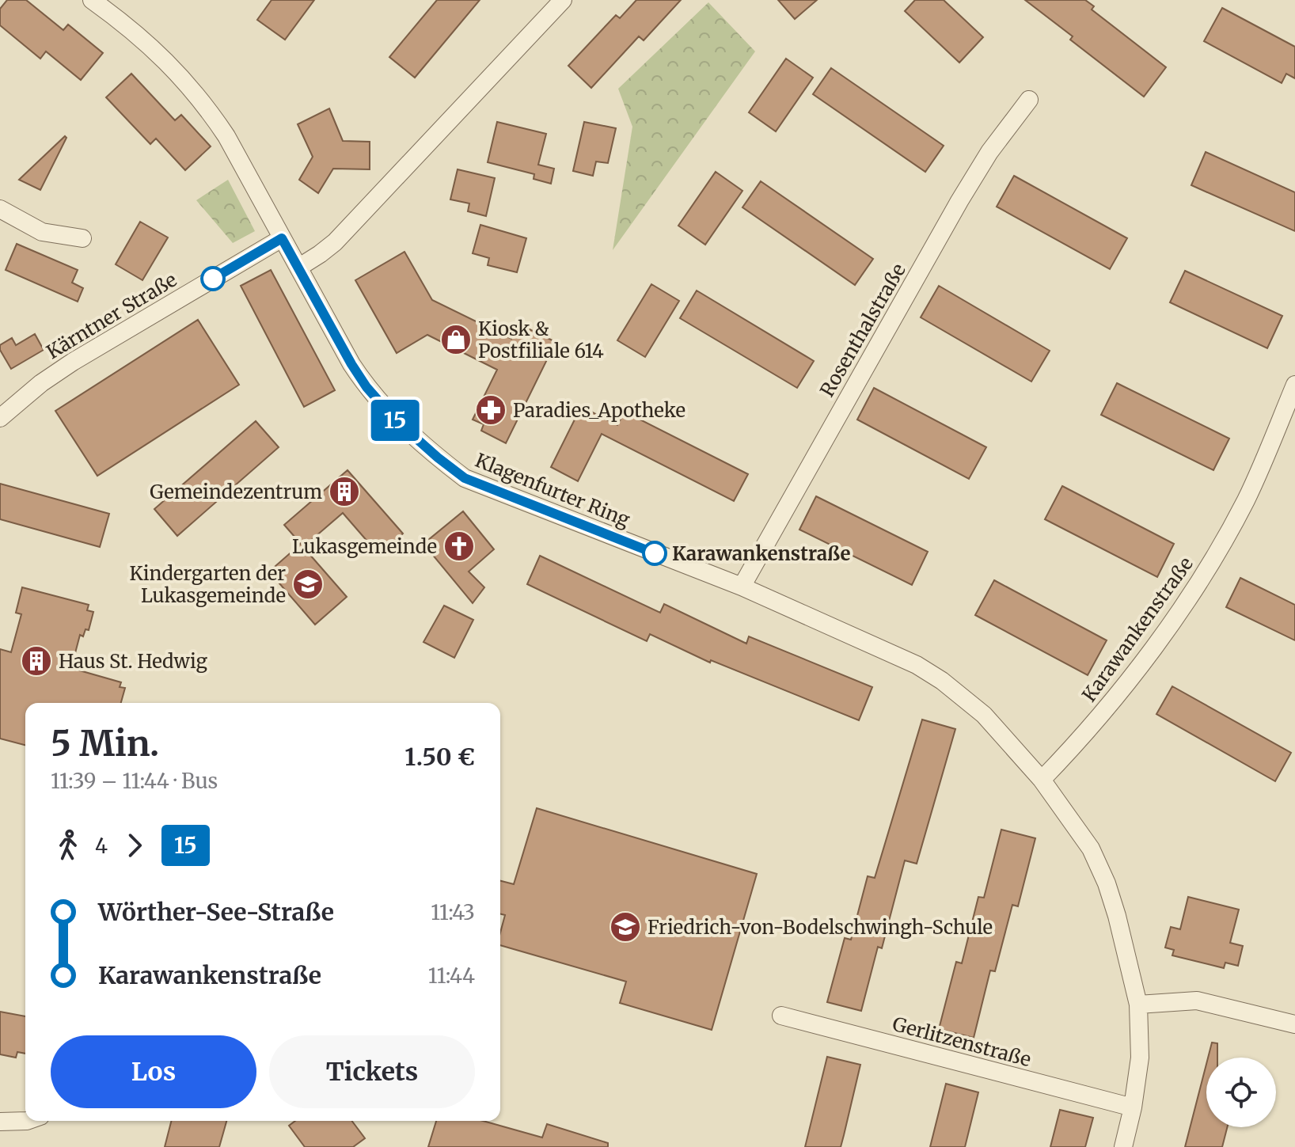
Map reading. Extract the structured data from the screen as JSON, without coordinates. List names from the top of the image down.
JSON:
{
  "streets": {
    "street": [
      "Kärntner Straße",
      "Rosenthalstraße",
      "Klagenfurter Ring",
      "Karawankenstraße",
      "Gerlitzenstraße"
    ]
  },
  "crossings": [
    ["Kärntner Straße", "Klagenfurter Ring"],
    ["Rosenthalstraße", "Klagenfurter Ring"],
    ["Klagenfurter Ring", "Karawankenstraße"],
    ["Klagenfurter Ring", "Gerlitzenstraße"]
  ],
  "places": {
    "shop": ["Kiosk & Postfiliale 614"],
    "pharmacy": ["Paradies_Apotheke"],
    "building": ["Gemeindezentrum", "Haus St. Hedwig"],
    "church": ["Lukasgemeinde"],
    "other": ["Karawankenstraße"],
    "school or university": ["Kindergarten der Lukasgemeinde", "Friedrich-von-Bodelschwingh-Schule"]
  },
  "lines": ["bus line 15"],
  "page": {
    "on_map": "15",
    "heading": ["5 Min.", "11:39 – 11:44 · Bus", "1.50 €"],
    "legs": ["4", "15"],
    "list": [
      {
        "name": "Wörther-See-Straße",
        "value": "11:43"
      },
      {
        "name": "Karawankenstraße",
        "value": "11:44"
      }
    ],
    "buttons": ["Los", "Tickets"]
  }
}
